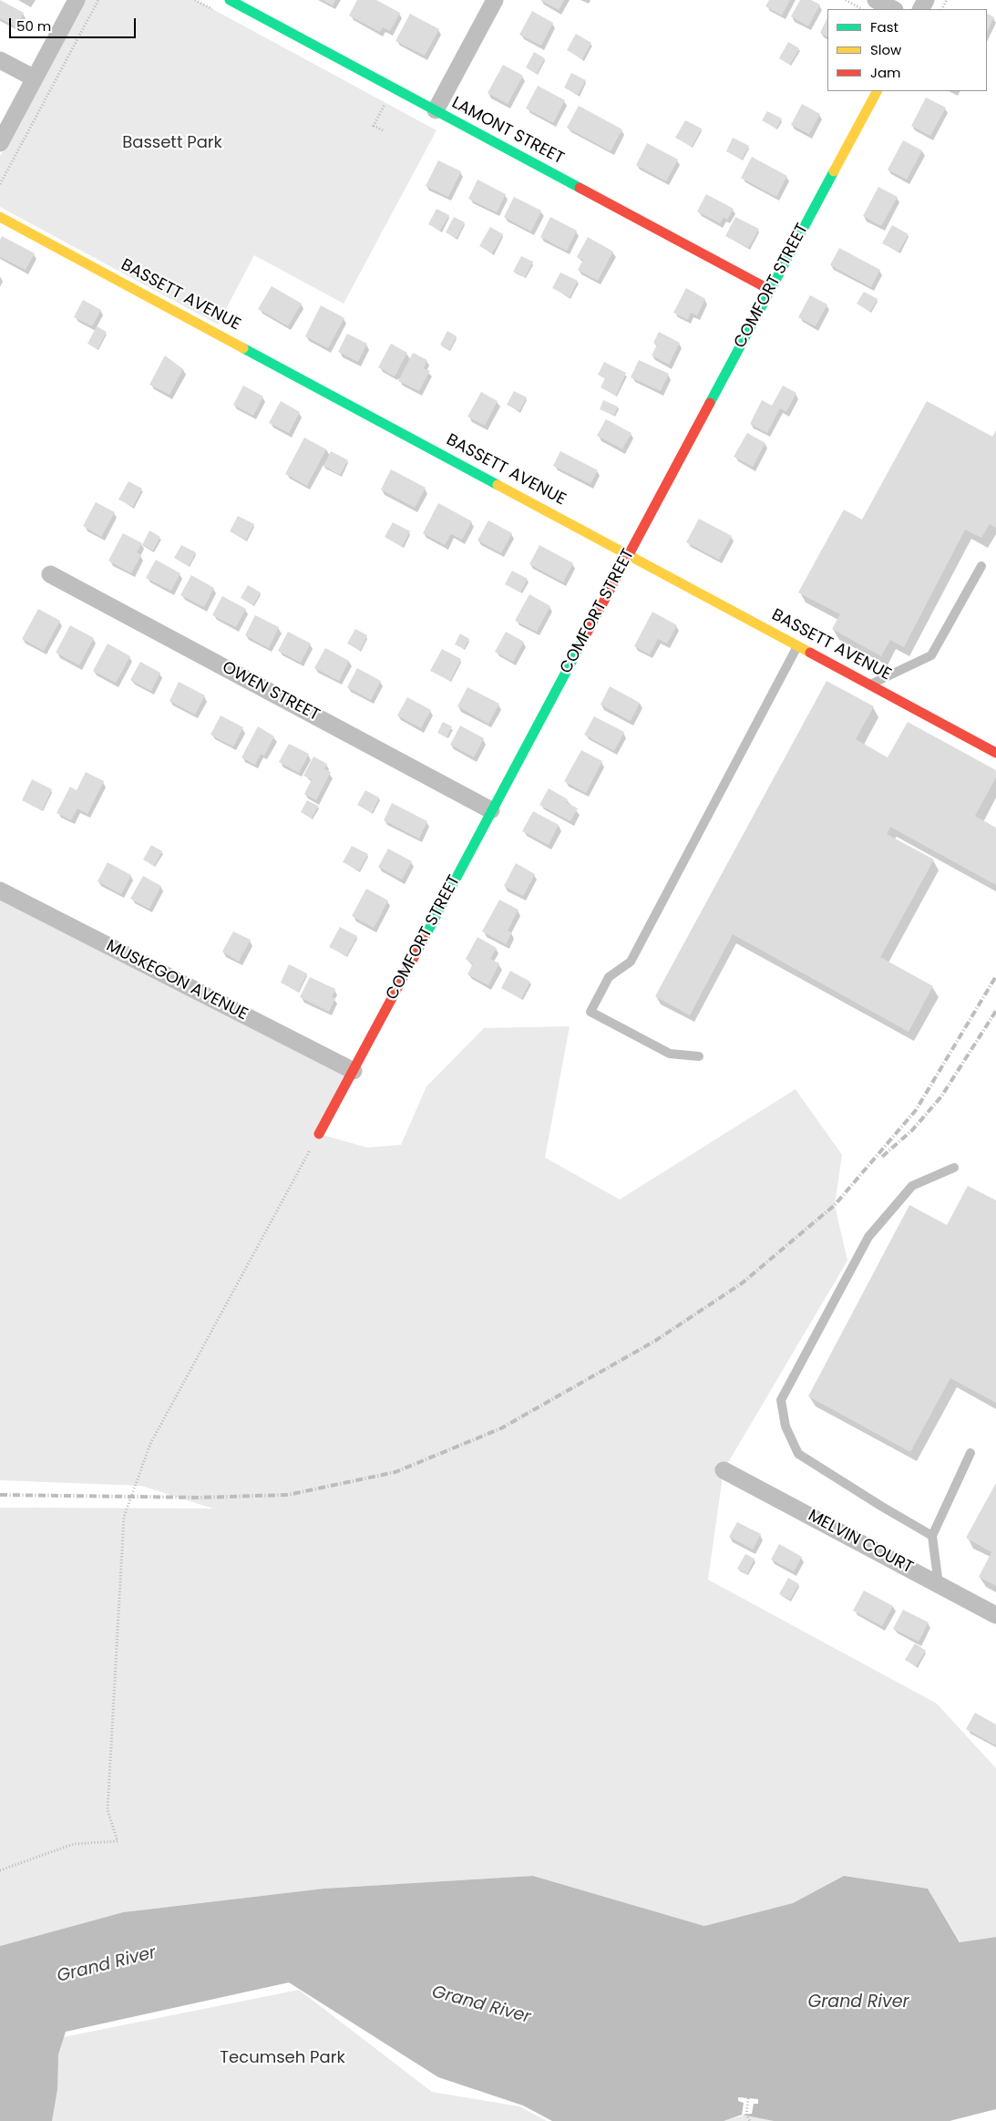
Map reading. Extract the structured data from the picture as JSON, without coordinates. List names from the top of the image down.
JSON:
{
  "streets": {
    "street": [
      "LAMONT STREET",
      "COMFORT STREET",
      "BASSETT AVENUE",
      "OWEN STREET",
      "MUSKEGON AVENUE",
      "MELVIN COURT"
    ]
  },
  "crossings": [
    ["LAMONT STREET", "COMFORT STREET"],
    ["COMFORT STREET", "BASSETT AVENUE"],
    ["COMFORT STREET", "OWEN STREET"],
    ["COMFORT STREET", "MUSKEGON AVENUE"]
  ],
  "water": ["Grand River"],
  "parks": ["Bassett Park", "Tecumseh Park"],
  "legend": ["Fast", "Slow", "Jam"],
  "scale_bar": "50 m"
}
